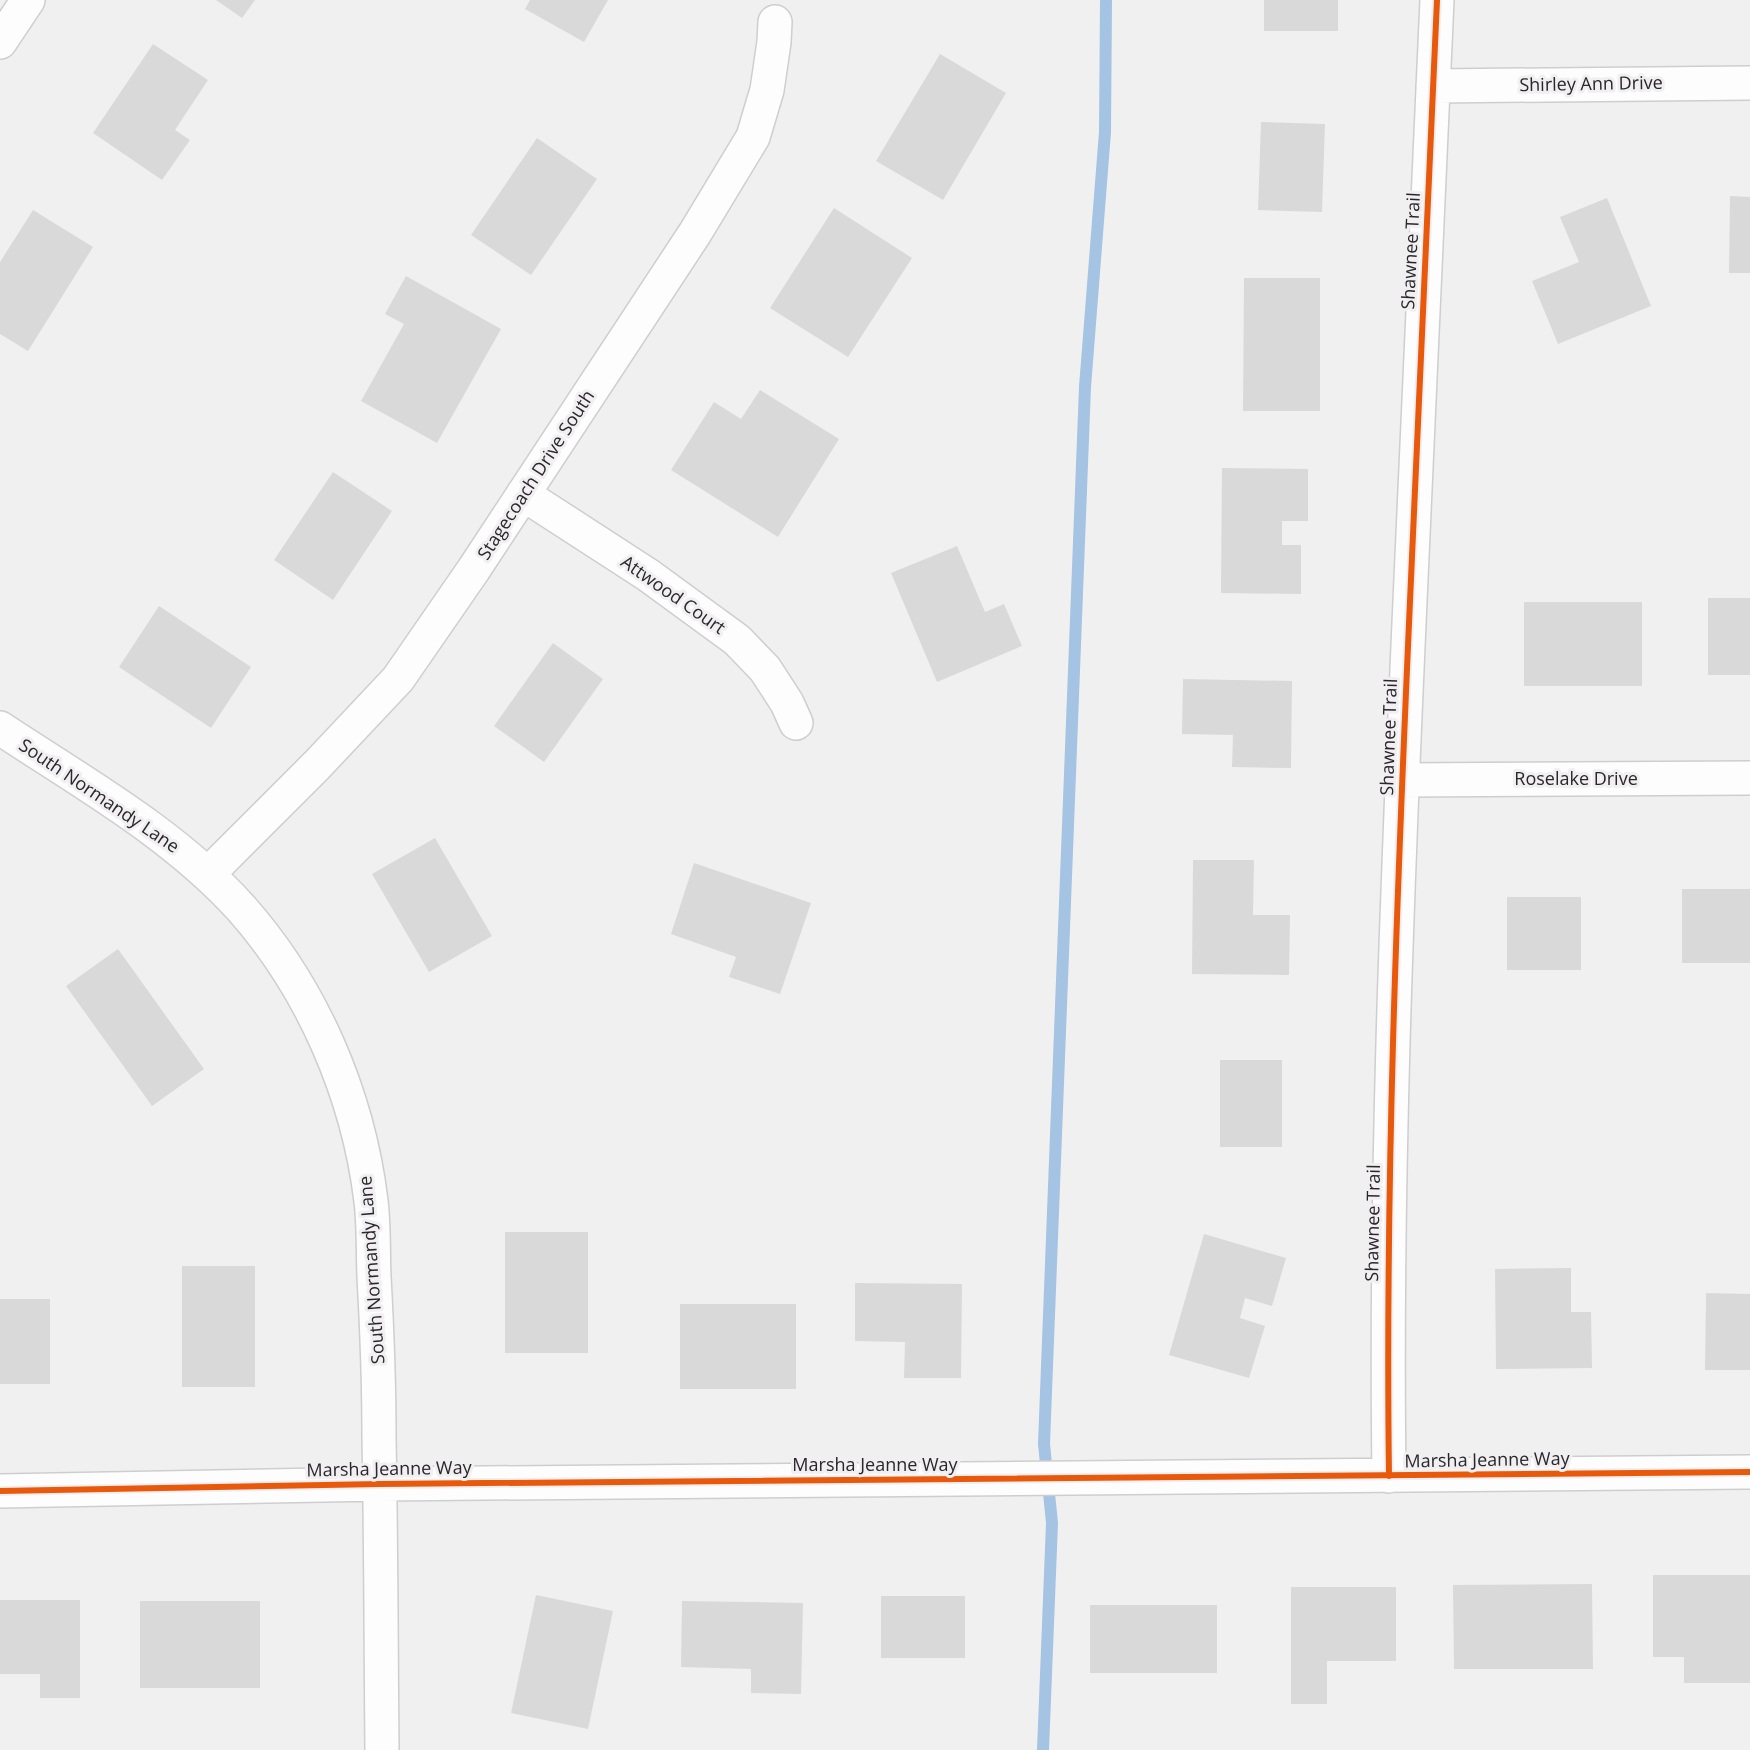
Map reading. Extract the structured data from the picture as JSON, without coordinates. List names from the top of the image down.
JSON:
{
  "streets": {
    "street": [
      "Shirley Ann Drive",
      "Shawnee Trail",
      "Stagecoach Drive South",
      "Attwood Court",
      "Roselake Drive",
      "South Normandy Lane",
      "Marsha Jeanne Way"
    ]
  },
  "crossings": [
    ["Shirley Ann Drive", "Shawnee Trail"],
    ["Shawnee Trail", "Roselake Drive"],
    ["Shawnee Trail", "Marsha Jeanne Way"],
    ["Stagecoach Drive South", "Attwood Court"],
    ["Stagecoach Drive South", "South Normandy Lane"],
    ["South Normandy Lane", "Marsha Jeanne Way"]
  ]
}
